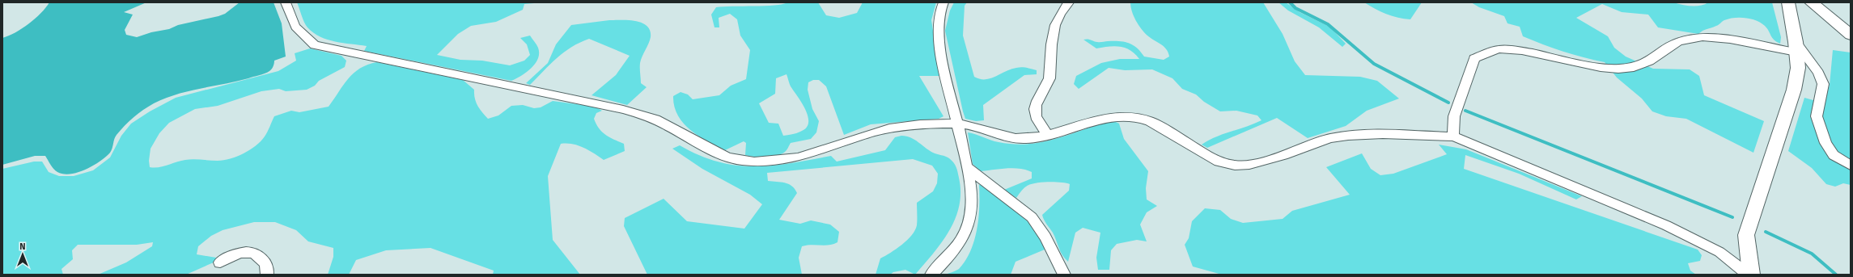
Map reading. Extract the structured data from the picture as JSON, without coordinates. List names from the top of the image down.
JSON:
{
  "north": "top"
}
